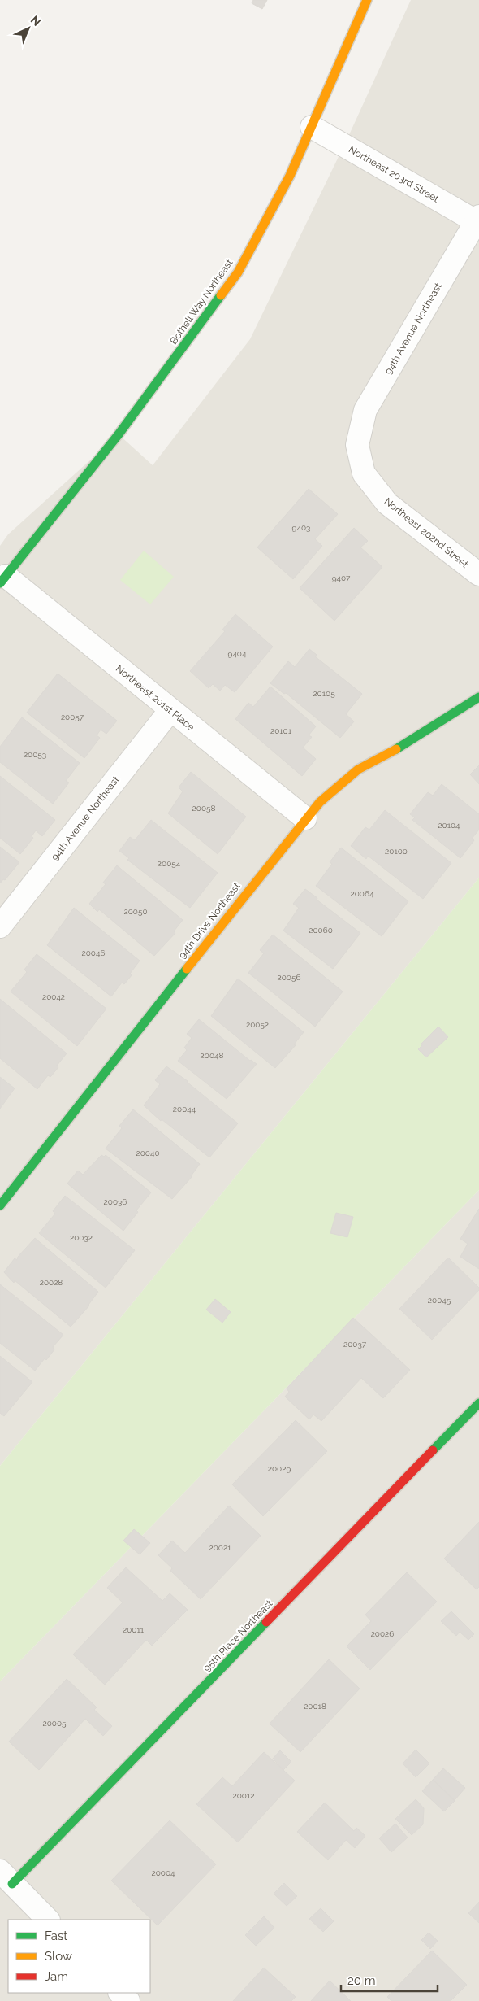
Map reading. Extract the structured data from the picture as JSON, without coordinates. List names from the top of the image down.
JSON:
{
  "streets": {
    "street": [
      "Northeast 203rd Street",
      "Bothell Way Northeast",
      "94th Avenue Northeast",
      "Northeast 202nd Street",
      "Northeast 201st Place",
      "94th Drive Northeast",
      "95th Place Northeast"
    ]
  },
  "crossings": [
    ["Northeast 203rd Street", "Bothell Way Northeast"],
    ["Northeast 203rd Street", "94th Avenue Northeast"],
    ["Bothell Way Northeast", "Northeast 201st Place"],
    ["94th Avenue Northeast", "Northeast 202nd Street"],
    ["94th Avenue Northeast", "Northeast 201st Place"],
    ["Northeast 201st Place", "94th Drive Northeast"]
  ],
  "house_numbers": [
    "9403",
    "9407",
    "9404",
    "20105",
    "20057",
    "20101",
    "20053",
    "20058",
    "20104",
    "20100",
    "20054",
    "20064",
    "20050",
    "20060",
    "20046",
    "20056",
    "20042",
    "20052",
    "20048",
    "20044",
    "20040",
    "20036",
    "20032",
    "20028",
    "20045",
    "20037",
    "20029",
    "20021",
    "20011",
    "20026",
    "20018",
    "20005",
    "20012",
    "20004"
  ],
  "legend": ["Fast", "Slow", "Jam"],
  "scale_bar": "20 m",
  "north": "top right"
}
